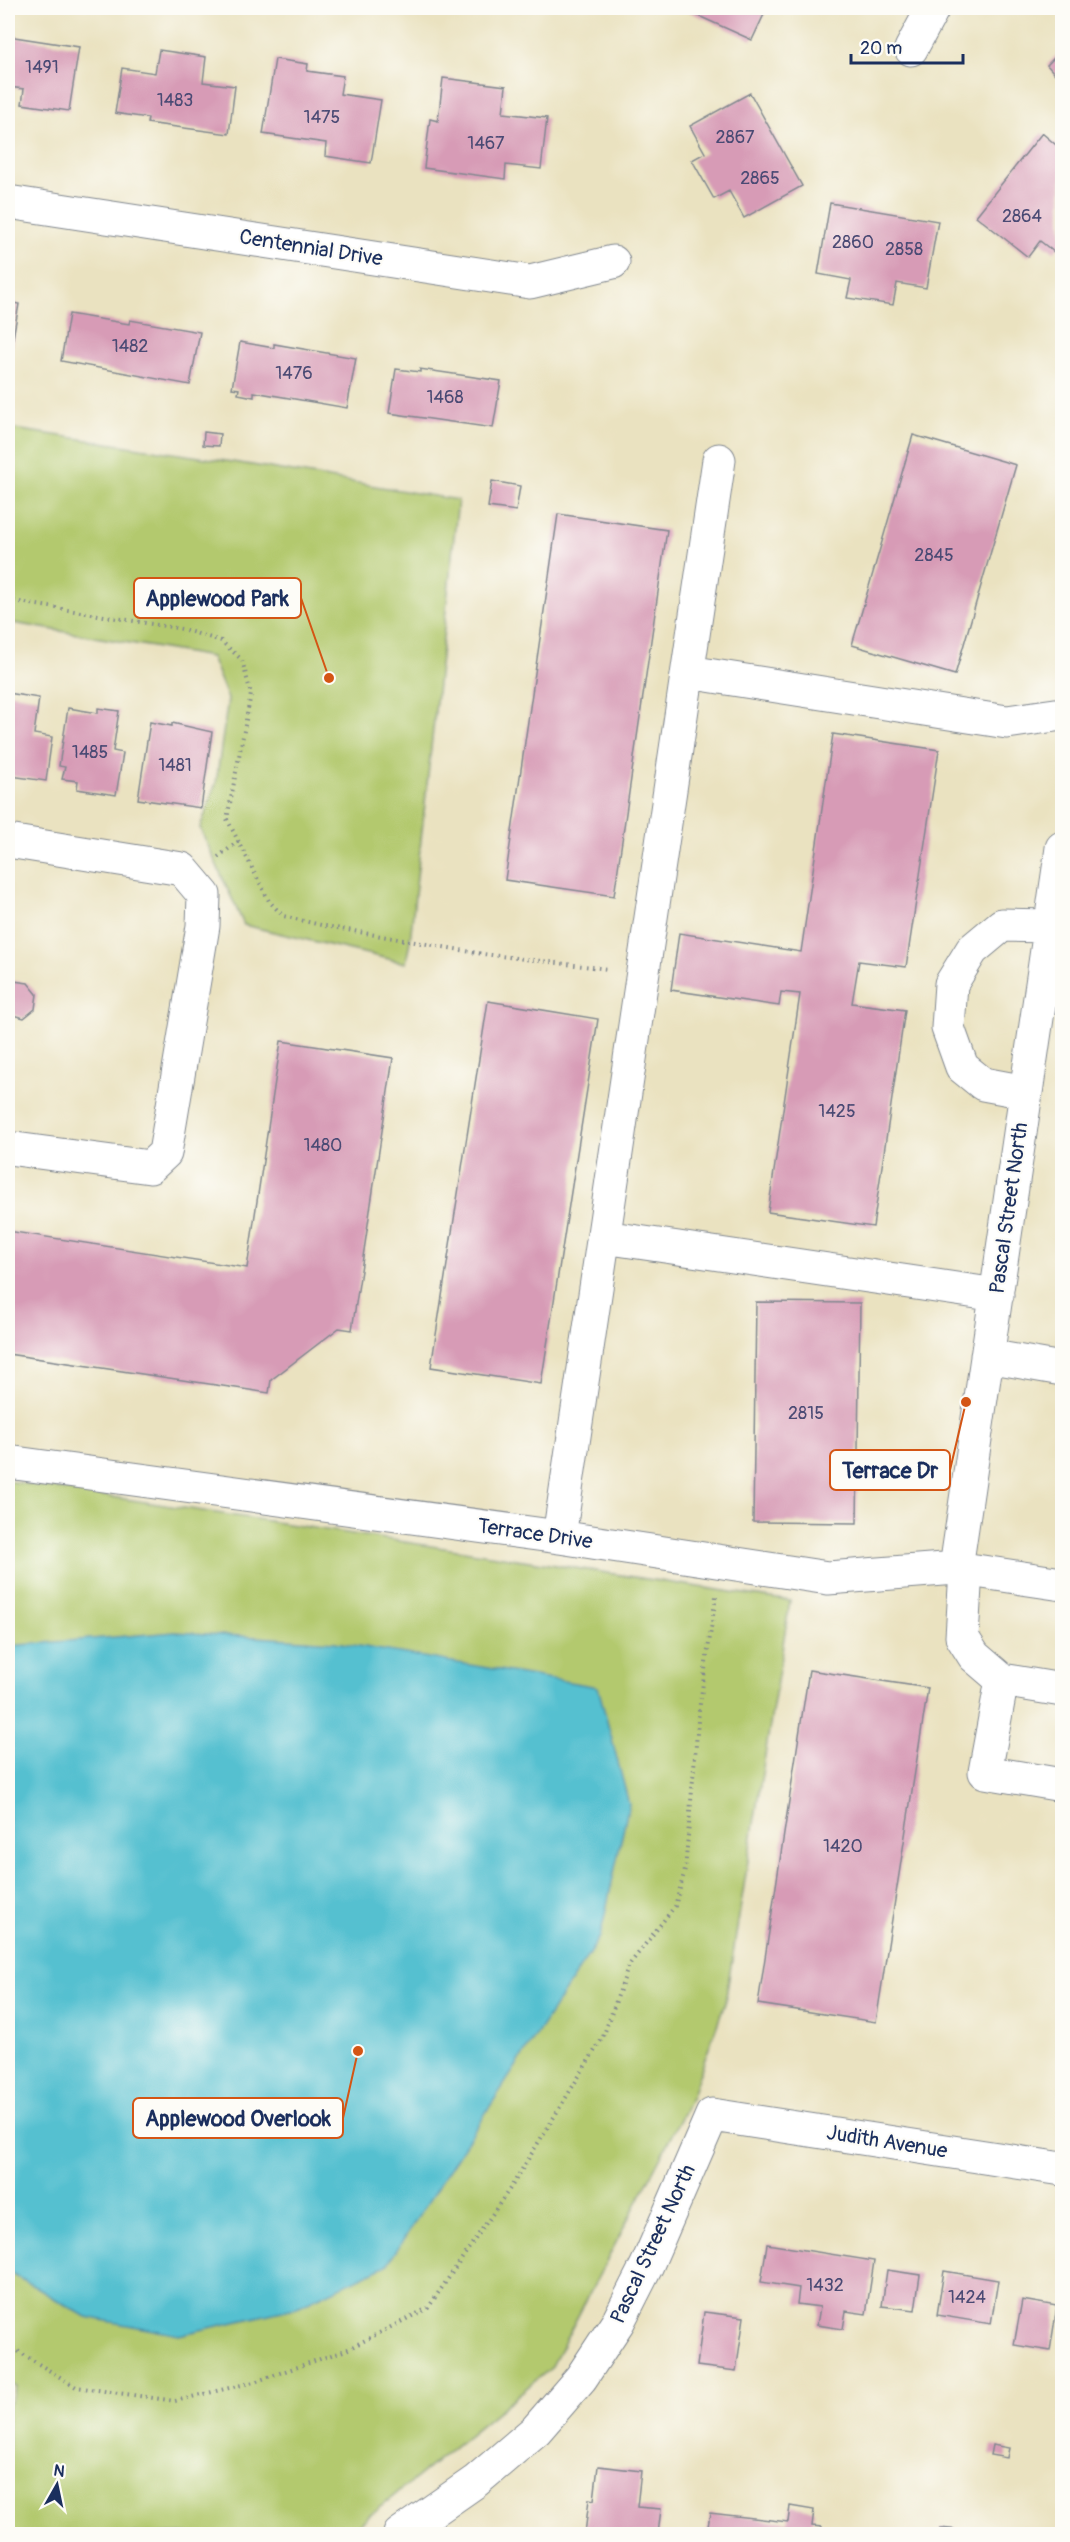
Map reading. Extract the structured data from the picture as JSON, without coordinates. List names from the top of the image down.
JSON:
{
  "streets": {
    "street": [
      "Centennial Drive",
      "Pascal Street North",
      "Terrace Drive",
      "Judith Avenue"
    ]
  },
  "crossings": [
    ["Pascal Street North", "Terrace Drive"],
    ["Pascal Street North", "Judith Avenue"]
  ],
  "places": ["Applewood Park", "Terrace Dr", "Applewood Overlook"],
  "house_numbers": [
    "1491",
    "1483",
    "1475",
    "2867",
    "1467",
    "2865",
    "2864",
    "2860",
    "2858",
    "1482",
    "1476",
    "1468",
    "2845",
    "1485",
    "1481",
    "1425",
    "1480",
    "2815",
    "1420",
    "1432",
    "1424"
  ],
  "scale_bar": "20 m",
  "north": "top"
}
